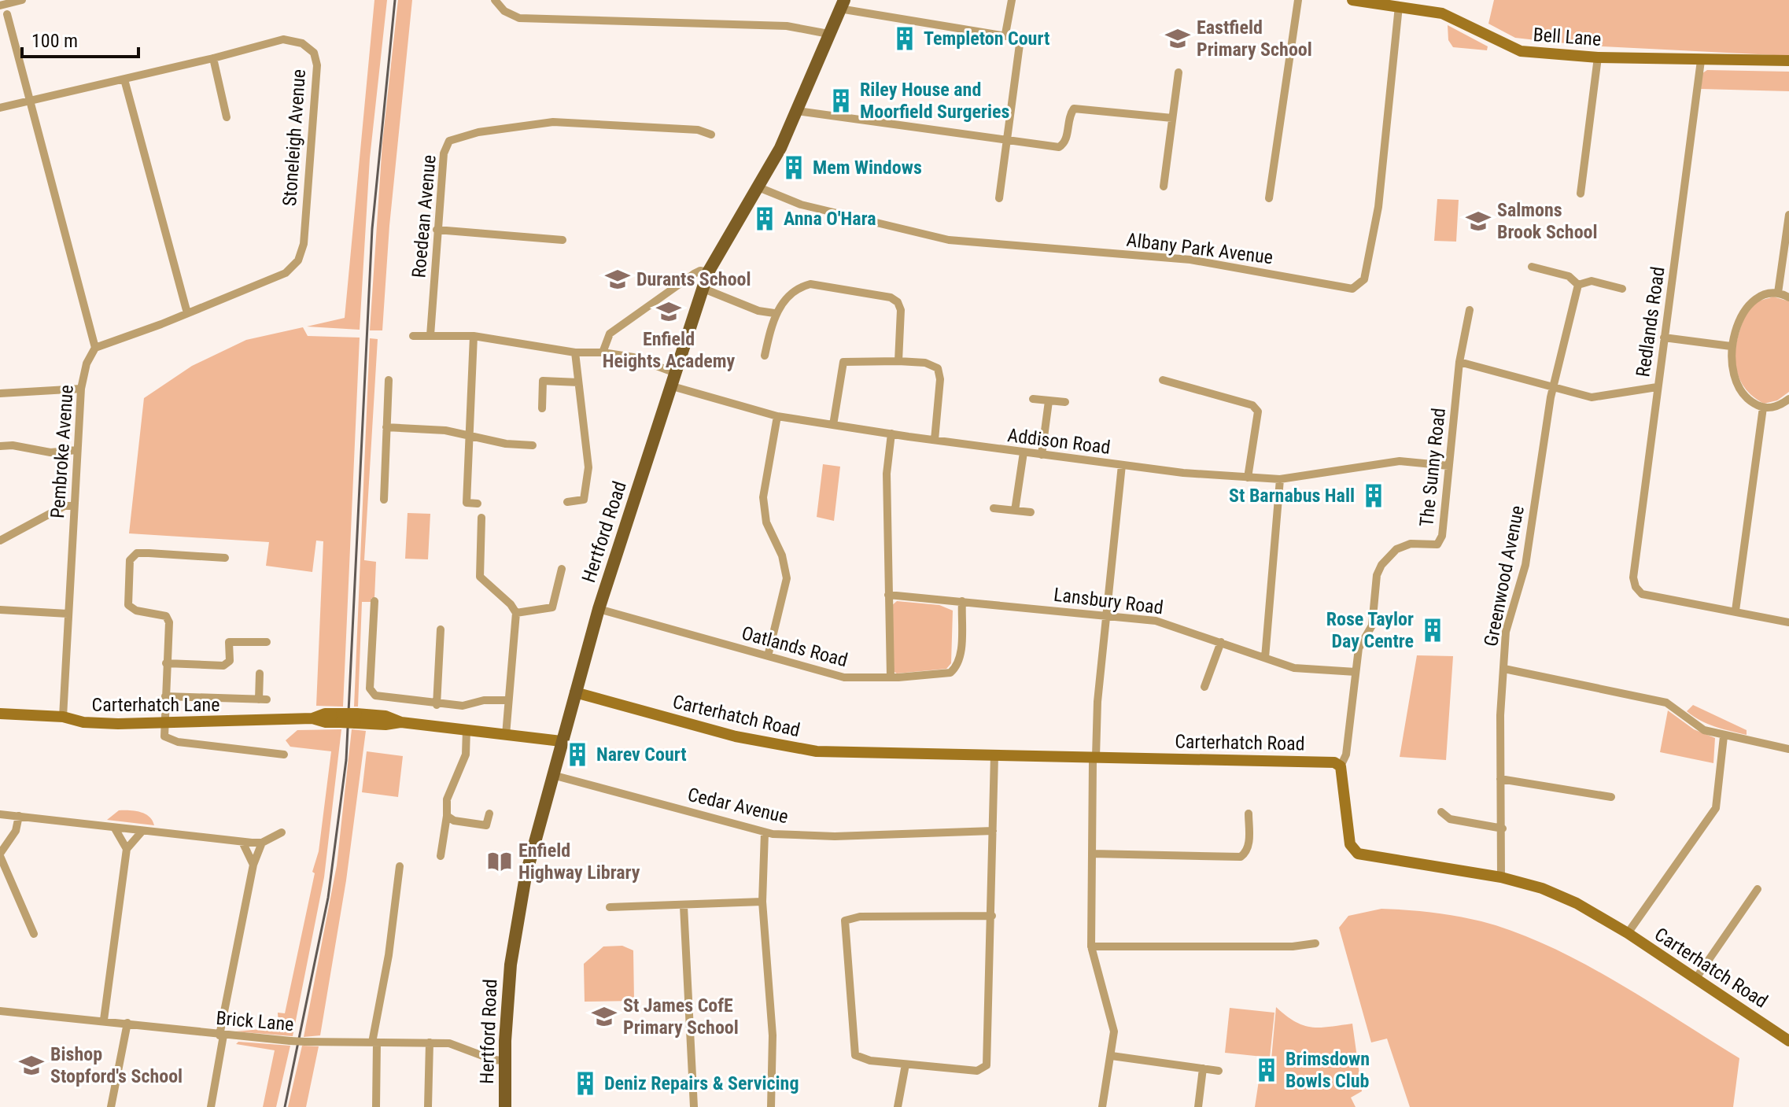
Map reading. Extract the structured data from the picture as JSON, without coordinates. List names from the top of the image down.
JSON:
{
  "streets": {
    "main road": ["Hertford Road"],
    "street": [
      "Bell Lane",
      "Stoneleigh Avenue",
      "Roedean Avenue",
      "Albany Park Avenue",
      "Redlands Road",
      "Addison Road",
      "Pembroke Avenue",
      "The Sunny Road",
      "Greenwood Avenue",
      "Lansbury Road",
      "Oatlands Road",
      "Carterhatch Lane",
      "Carterhatch Road",
      "Cedar Avenue",
      "Brick Lane"
    ]
  },
  "crossings": [
    ["Bell Lane", "Albany Park Avenue"],
    ["Bell Lane", "Redlands Road"],
    ["Stoneleigh Avenue", "Pembroke Avenue"],
    ["Roedean Avenue", "Addison Road"],
    ["Albany Park Avenue", "Hertford Road"],
    ["Addison Road", "The Sunny Road"],
    ["Addison Road", "Hertford Road"],
    ["Pembroke Avenue", "Carterhatch Lane"],
    ["The Sunny Road", "Lansbury Road"],
    ["The Sunny Road", "Carterhatch Road"],
    ["Hertford Road", "Oatlands Road"],
    ["Hertford Road", "Carterhatch Lane"],
    ["Hertford Road", "Carterhatch Road"],
    ["Hertford Road", "Cedar Avenue"],
    ["Hertford Road", "Brick Lane"],
    ["Greenwood Avenue", "Carterhatch Road"],
    ["Lansbury Road", "Oatlands Road"]
  ],
  "places": {
    "building": [
      "Templeton Court",
      "Riley House and Moorfield Surgeries",
      "Mem Windows",
      "Anna O'Hara",
      "St Barnabus Hall",
      "Rose Taylor Day Centre",
      "Narev Court",
      "Brimsdown Bowls Club",
      "Deniz Repairs & Servicing"
    ],
    "school or university": [
      "Eastfield Primary School",
      "Salmons Brook School",
      "Durants School",
      "Enfield Heights Academy",
      "St James CofE Primary School",
      "Bishop Stopford's School"
    ],
    "library": ["Enfield Highway Library"]
  },
  "scale_bar": "100 m"
}
